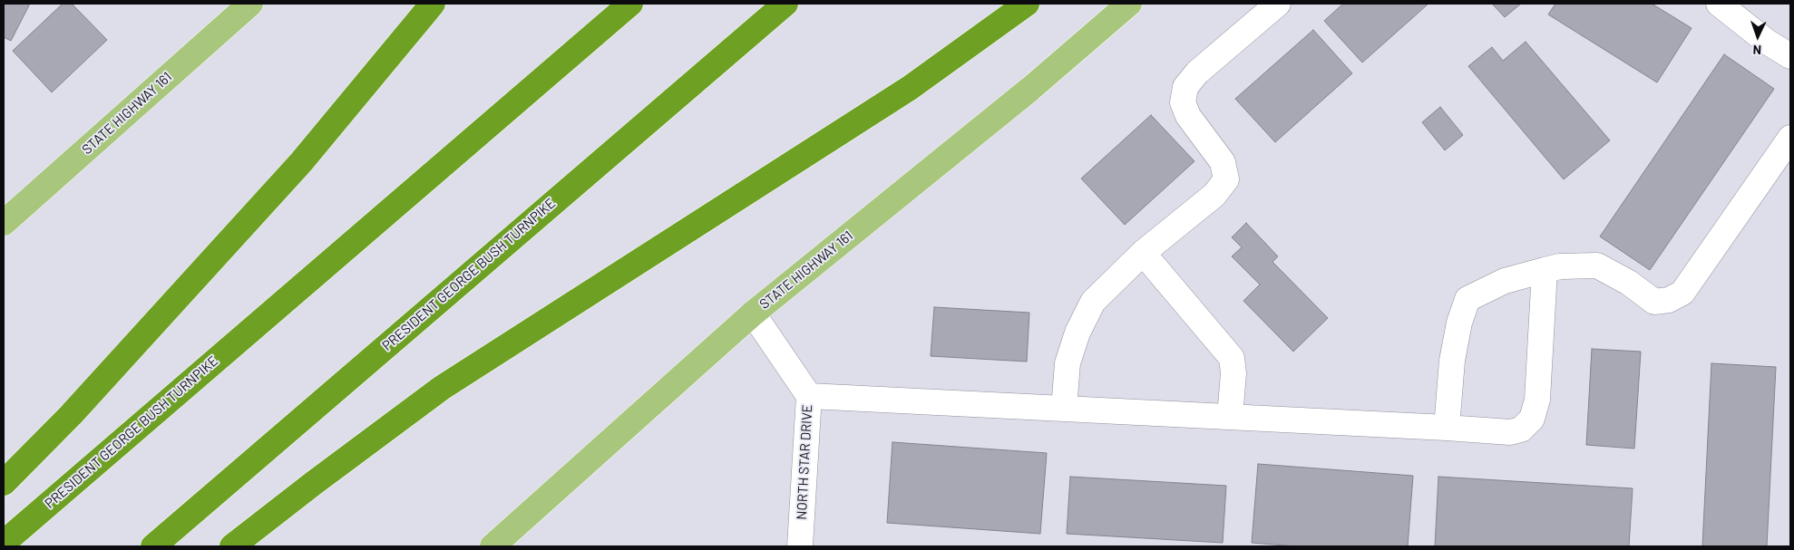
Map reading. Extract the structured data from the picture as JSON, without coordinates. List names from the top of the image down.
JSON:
{
  "streets": {
    "highway": ["PRESIDENT GEORGE BUSH TURNPIKE"],
    "main road": ["STATE HIGHWAY 161"],
    "street": ["NORTH STAR DRIVE"]
  },
  "crossings": [
    ["STATE HIGHWAY 161", "NORTH STAR DRIVE"]
  ],
  "north": "bottom"
}
